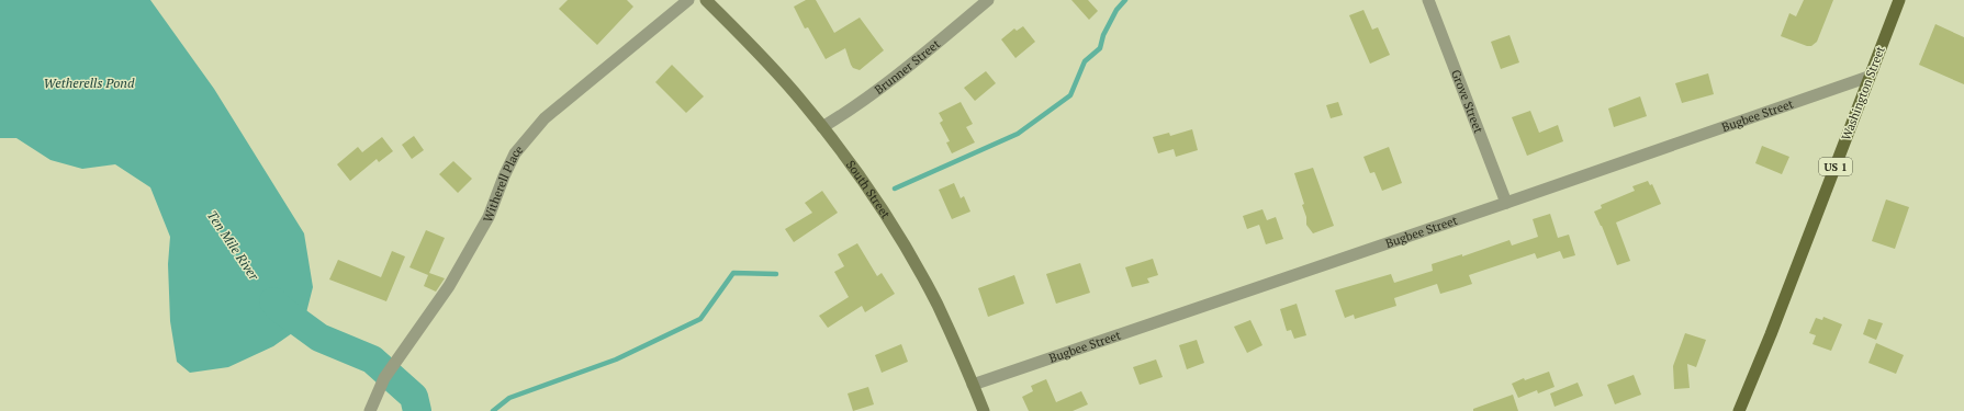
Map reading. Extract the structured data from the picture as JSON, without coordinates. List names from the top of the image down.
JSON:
{
  "streets": {
    "main road": ["Washington Street", "US 1", "South Street"],
    "street": [
      "Brunner Street",
      "Grove Street",
      "Bugbee Street",
      "Witherell Place"
    ]
  },
  "crossings": [
    ["Brunner Street", "South Street"],
    ["Washington Street", "Bugbee Street"],
    ["Grove Street", "Bugbee Street"],
    ["Bugbee Street", "South Street"]
  ],
  "water": ["Wetherells Pond", "Ten Mile River"]
}
